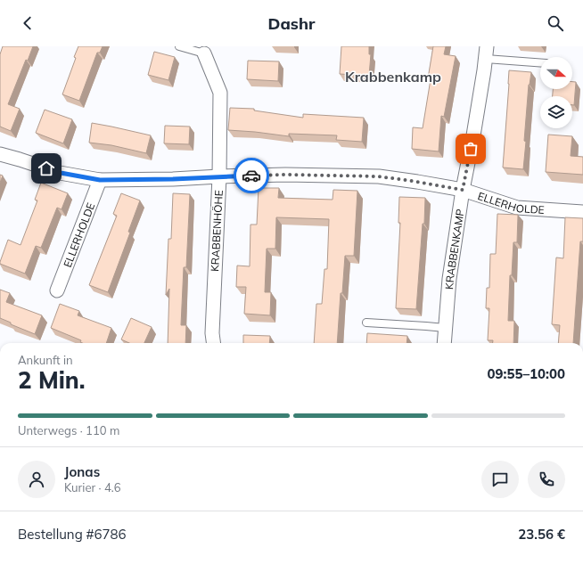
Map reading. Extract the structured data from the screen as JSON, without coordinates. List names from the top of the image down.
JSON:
{
  "streets": {
    "street": ["ELLERHOLDE", "KRABBENHÖHE", "KRABBENKAMP"]
  },
  "crossings": [
    ["ELLERHOLDE", "KRABBENHÖHE"],
    ["ELLERHOLDE", "KRABBENKAMP"]
  ],
  "districts": ["Krabbenkamp"],
  "north": "right",
  "page": {
    "header": "Dashr",
    "heading": ["2 Min.", "Ankunft in", "09:55–10:00"],
    "panel": [
      "Jonas",
      "Kurier · 4.6",
      "Bestellung #6786",
      "23.56 €"
    ],
    "bar": "Unterwegs · 110 m"
  }
}
